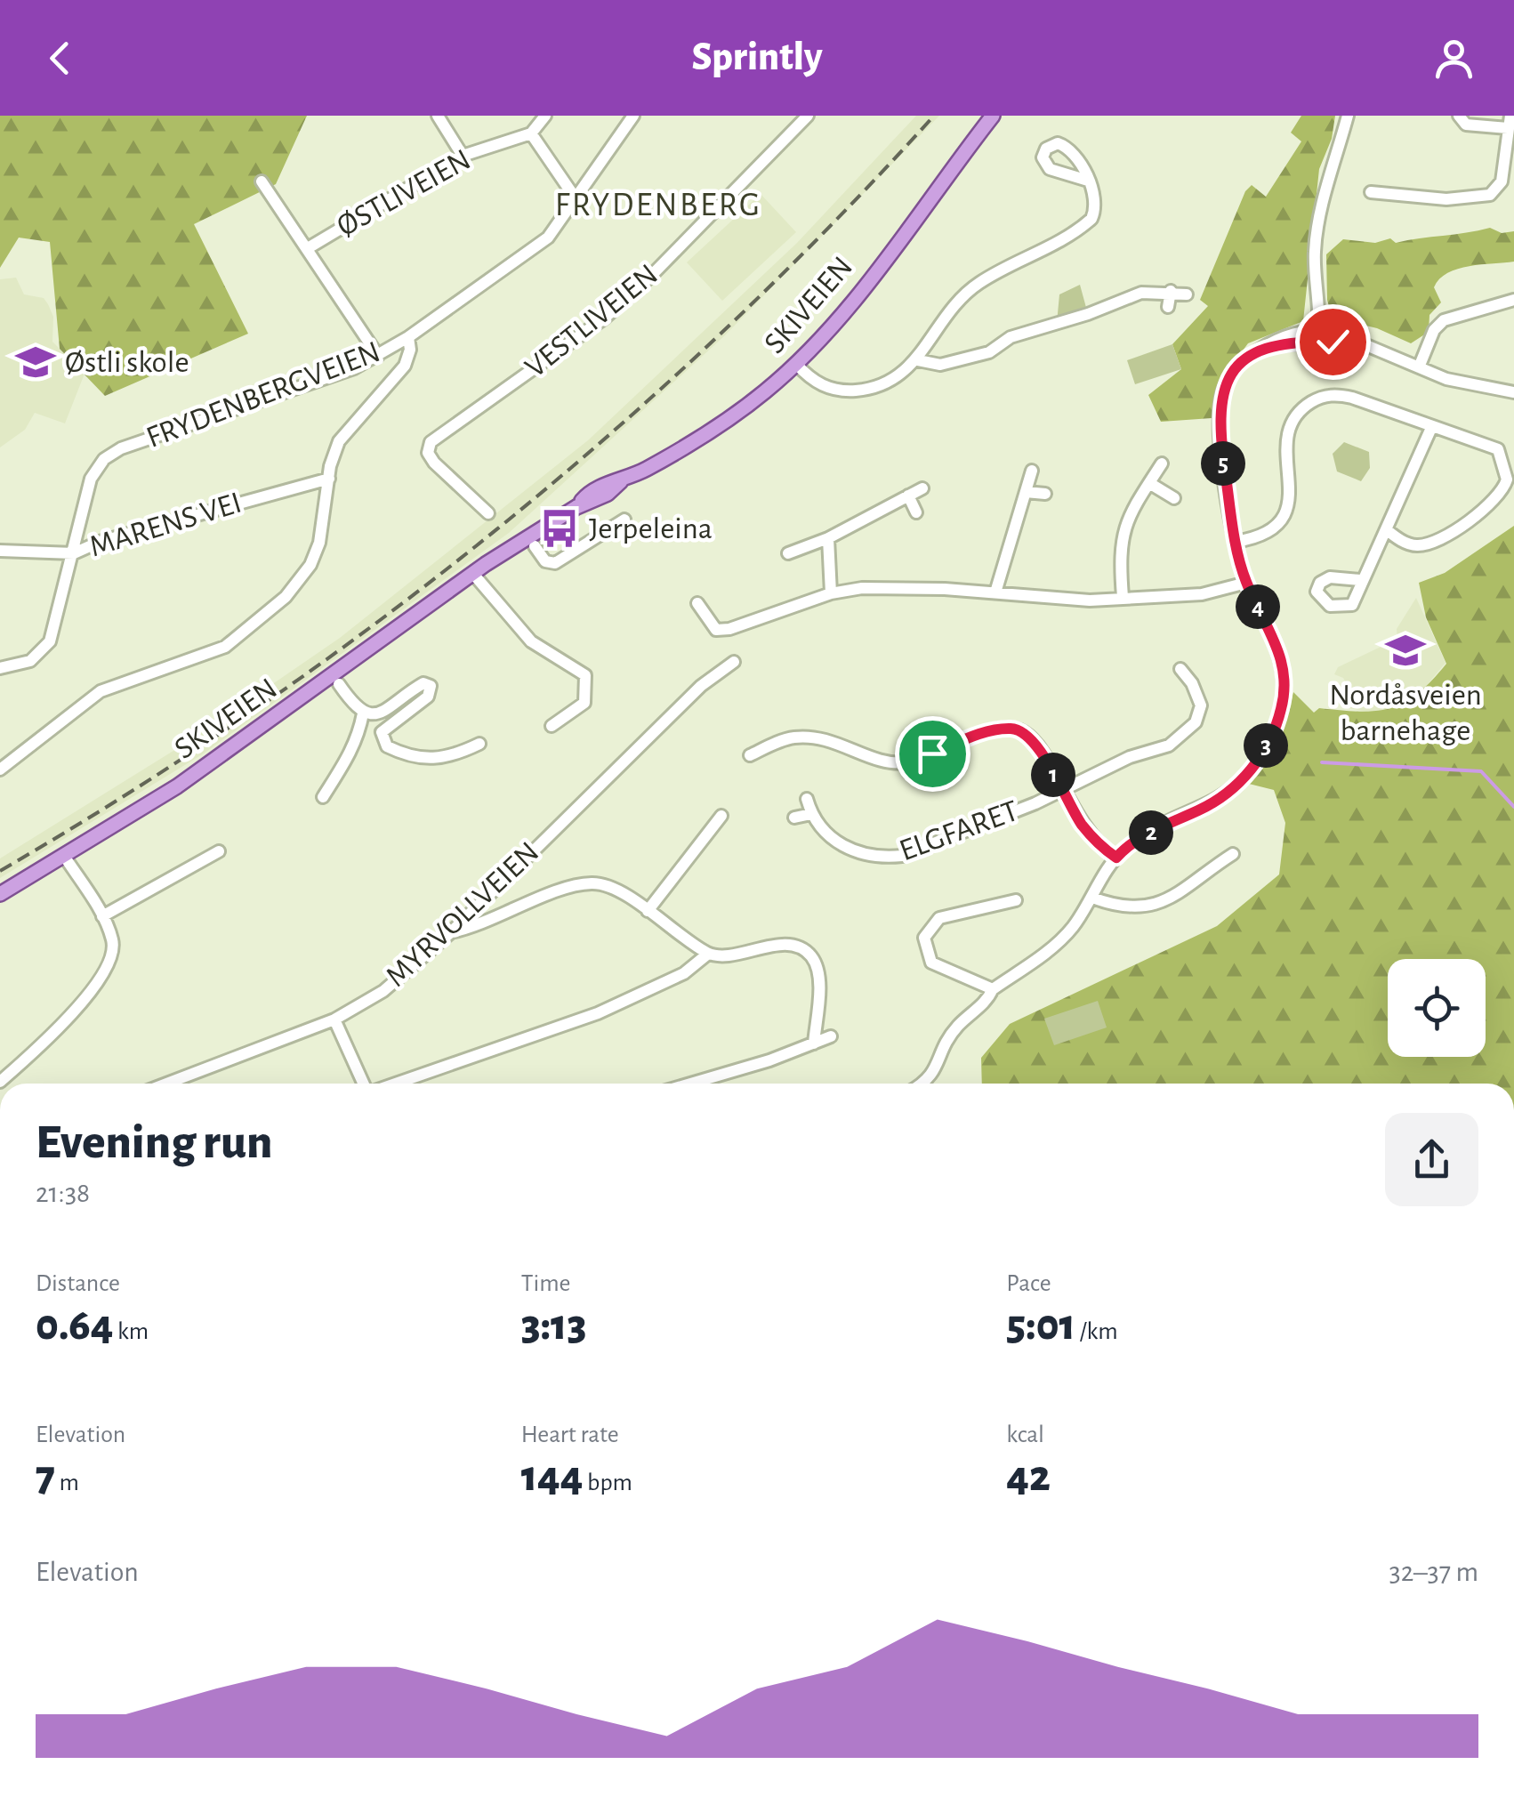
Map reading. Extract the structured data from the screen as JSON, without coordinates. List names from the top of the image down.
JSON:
{
  "streets": {
    "main road": ["SKIVEIEN"],
    "street": [
      "ØSTLIVEIEN",
      "VESTLIVEIEN",
      "FRYDENBERGVEIEN",
      "MARENS VEI",
      "ELGFARET",
      "MYRVOLLVEIEN"
    ]
  },
  "crossings": [
    ["FRYDENBERGVEIEN", "MARENS VEI"]
  ],
  "districts": ["FRYDENBERG"],
  "places": {
    "school or university": ["Østli skole", "Nordåsveien barnehage"],
    "bus stop": ["Jerpeleina"]
  },
  "page": {
    "header": "Sprintly",
    "pins": [
      "5",
      "4",
      "3",
      "1",
      "2"
    ],
    "heading": ["Evening run", "21:38"],
    "stats": [
      ["Distance", "0.64 km"],
      ["Time", "3:13"],
      ["Pace", "5:01 /km"],
      ["Elevation", "7 m"],
      ["Heart rate", "144 bpm"],
      ["kcal", "42"]
    ],
    "chart": ["Elevation", "32–37 m"]
  }
}
